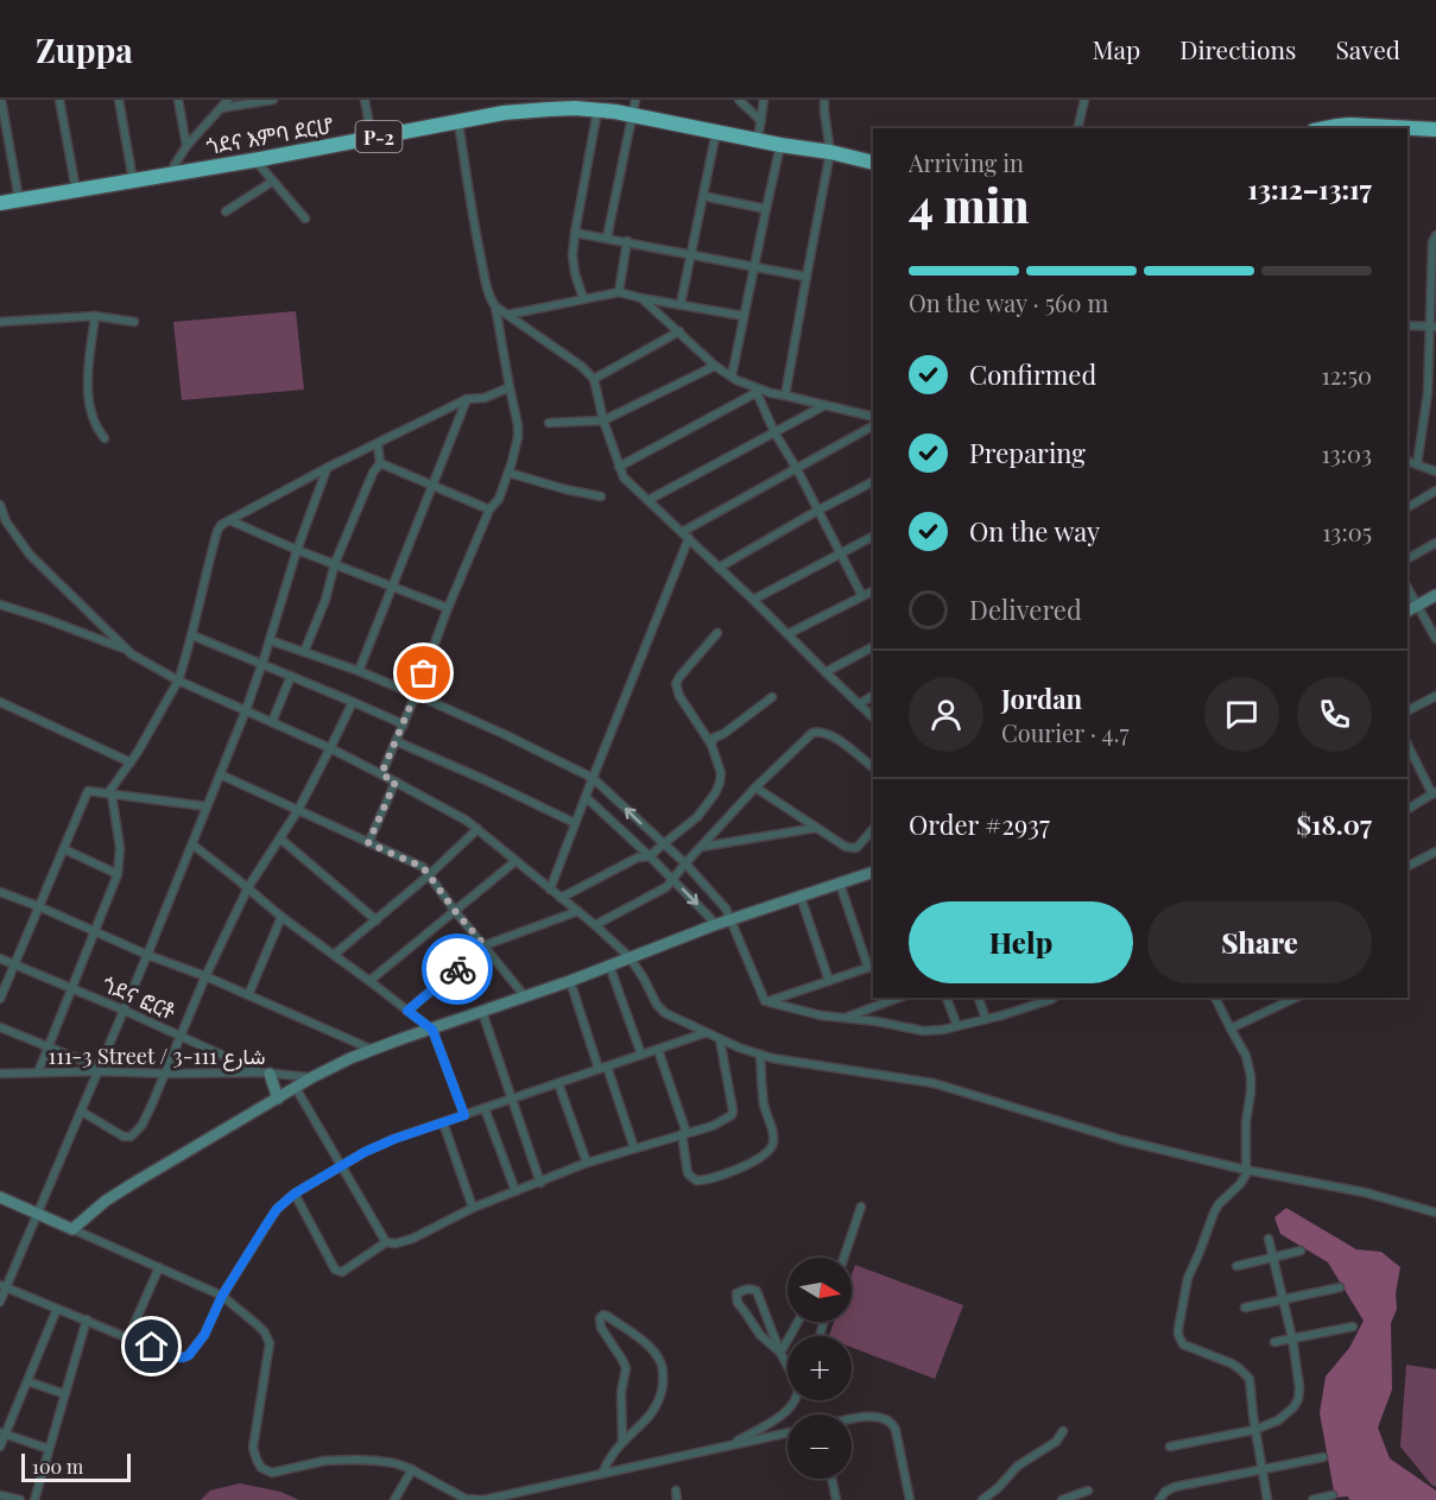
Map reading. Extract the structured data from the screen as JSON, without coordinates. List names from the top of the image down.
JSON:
{
  "streets": {
    "highway": ["ጎደና እምባ ደርሆ", "P-2"],
    "street": ["ጎደና ፎርቶ", "111-3 Street / شارع 111-3"]
  },
  "crossings": [
    ["ጎደና እምባ ደርሆ", "P-2"],
    ["ጎደና ፎርቶ", "111-3 Street / شارع 111-3"]
  ],
  "scale_bar": "100 m",
  "north": "right",
  "page": {
    "header": "Zuppa",
    "nav": ["Map", "Directions", "Saved"],
    "heading": ["4 min", "Arriving in", "13:12–13:17"],
    "panel": [
      "Jordan",
      "Courier · 4.7",
      "Order #2937",
      "$18.07"
    ],
    "bar": "On the way · 560 m",
    "list": [
      ["Confirmed", "12:50"],
      ["Preparing", "13:03"],
      ["On the way", "13:05"],
      "Delivered"
    ],
    "buttons": ["Help", "Share"],
    "map_buttons": ["+", "−"],
    "scale": "100 m"
  }
}
